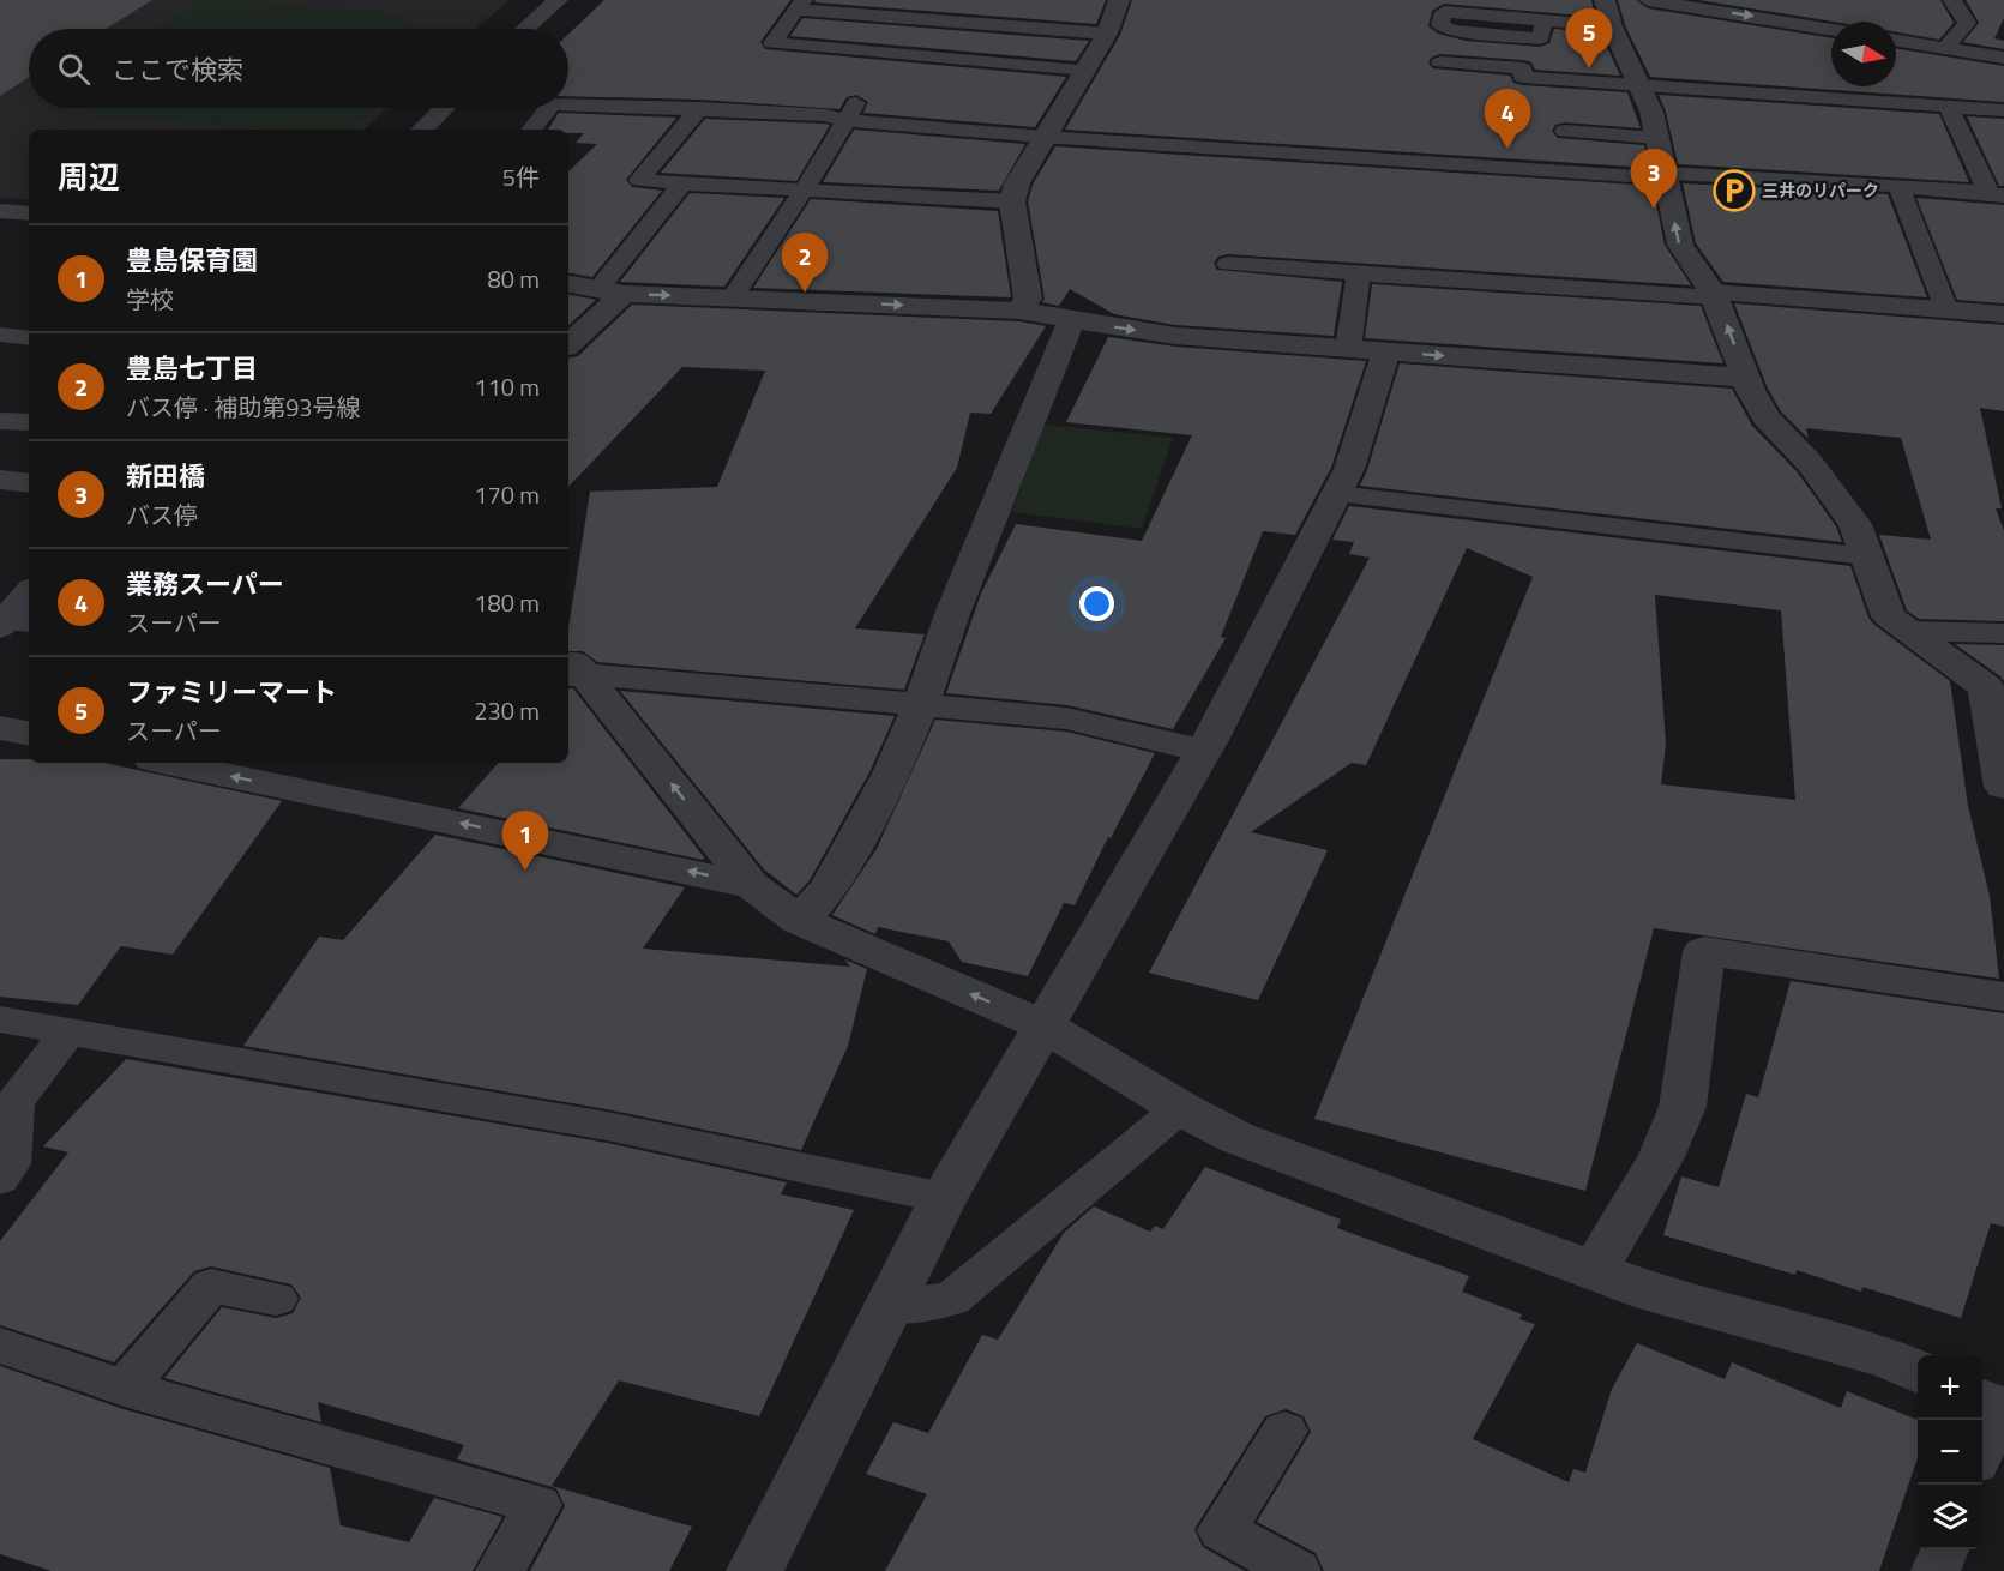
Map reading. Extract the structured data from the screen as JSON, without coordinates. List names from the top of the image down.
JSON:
{
  "places": {
    "parking": ["三井のリパーク"]
  },
  "north": "right",
  "page": {
    "pins": [
      "5",
      "4",
      "3",
      "2",
      "1"
    ],
    "search": "ここで検索",
    "heading": ["周辺", "5件"],
    "list": [
      {
        "mark": "1",
        "name": "豊島保育園",
        "note": "学校",
        "value": "80 m"
      },
      {
        "mark": "2",
        "name": "豊島七丁目",
        "note": "バス停 · 補助第93号線",
        "value": "110 m"
      },
      {
        "mark": "3",
        "name": "新田橋",
        "note": "バス停",
        "value": "170 m"
      },
      {
        "mark": "4",
        "name": "業務スーパー",
        "note": "スーパー",
        "value": "180 m"
      },
      {
        "mark": "5",
        "name": "ファミリーマート",
        "note": "スーパー",
        "value": "230 m"
      }
    ],
    "map_buttons": ["+", "−"]
  }
}
